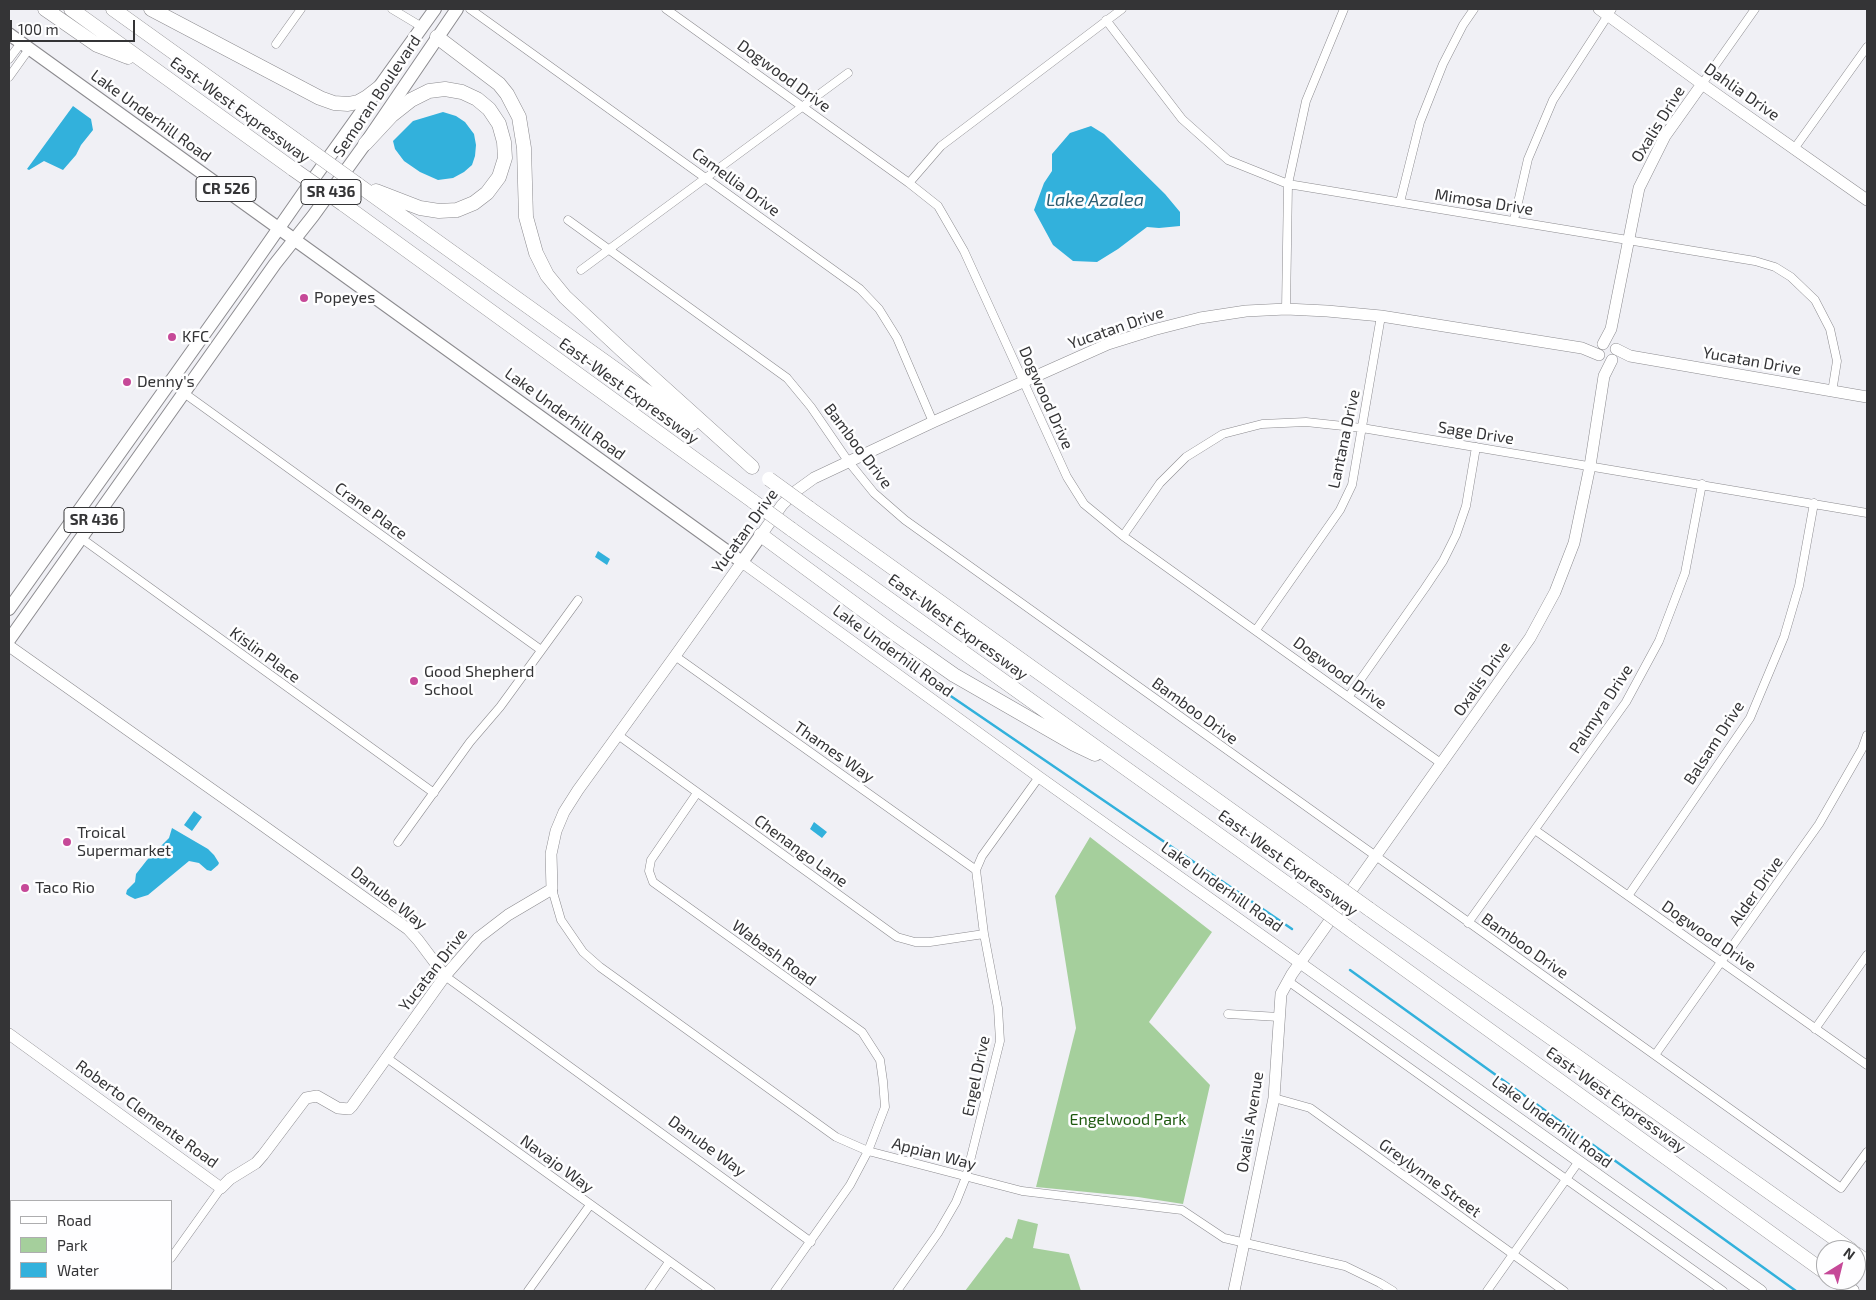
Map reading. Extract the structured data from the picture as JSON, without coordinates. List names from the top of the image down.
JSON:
{
  "streets": {
    "highway": ["East-West Expressway"],
    "main road": [
      "Semoran Boulevard",
      "Lake Underhill Road",
      "CR 526",
      "SR 436",
      "Yucatan Drive"
    ],
    "street": [
      "Dogwood Drive",
      "Dahlia Drive",
      "Oxalis Drive",
      "Camellia Drive",
      "Mimosa Drive",
      "Sage Drive",
      "Lantana Drive",
      "Bamboo Drive",
      "Crane Place",
      "Kislin Place",
      "Palmyra Drive",
      "Balsam Drive",
      "Thames Way",
      "Chenango Lane",
      "Alder Drive",
      "Danube Way",
      "Wabash Road",
      "Engel Drive",
      "Roberto Clemente Road",
      "Oxalis Avenue",
      "Appian Way",
      "Navajo Way",
      "Greylynne Street"
    ]
  },
  "crossings": [
    ["Dogwood Drive", "Oxalis Drive"],
    ["Dogwood Drive", "Yucatan Drive"],
    ["Dogwood Drive", "Sage Drive"],
    ["Dogwood Drive", "Lantana Drive"],
    ["Dogwood Drive", "Palmyra Drive"],
    ["Dogwood Drive", "Balsam Drive"],
    ["Dogwood Drive", "Alder Drive"],
    ["Dahlia Drive", "Oxalis Drive"],
    ["Semoran Boulevard", "Lake Underhill Road"],
    ["Semoran Boulevard", "Crane Place"],
    ["Semoran Boulevard", "Kislin Place"],
    ["Lake Underhill Road", "Oxalis Drive"],
    ["Lake Underhill Road", "Yucatan Drive"],
    ["Lake Underhill Road", "Oxalis Avenue"],
    ["Oxalis Drive", "Mimosa Drive"],
    ["Oxalis Drive", "Yucatan Drive"],
    ["Oxalis Drive", "Sage Drive"],
    ["Oxalis Drive", "Bamboo Drive"],
    ["Oxalis Drive", "Oxalis Avenue"],
    ["Camellia Drive", "Yucatan Drive"],
    ["Mimosa Drive", "Yucatan Drive"],
    ["Yucatan Drive", "Lantana Drive"],
    ["Yucatan Drive", "Bamboo Drive"],
    ["Yucatan Drive", "Thames Way"],
    ["Yucatan Drive", "Chenango Lane"],
    ["Yucatan Drive", "Danube Way"],
    ["Yucatan Drive", "Roberto Clemente Road"],
    ["Yucatan Drive", "Appian Way"],
    ["Yucatan Drive", "Navajo Way"],
    ["Sage Drive", "Lantana Drive"],
    ["Sage Drive", "Palmyra Drive"],
    ["Sage Drive", "Balsam Drive"],
    ["Bamboo Drive", "Palmyra Drive"],
    ["Bamboo Drive", "Alder Drive"],
    ["Thames Way", "Engel Drive"],
    ["Chenango Lane", "Wabash Road"],
    ["Chenango Lane", "Engel Drive"],
    ["Danube Way", "Wabash Road"],
    ["Wabash Road", "Appian Way"],
    ["Engel Drive", "Appian Way"],
    ["Oxalis Avenue", "Appian Way"],
    ["Oxalis Avenue", "Greylynne Street"]
  ],
  "water": ["Lake Azalea"],
  "parks": ["Engelwood Park"],
  "places": [
    "Popeyes",
    "KFC",
    "Denny's",
    "Good Shepherd School",
    "Troical Supermarket",
    "Taco Rio"
  ],
  "legend": ["Road", "Park", "Water"],
  "scale_bar": "100 m",
  "north": "top right"
}
